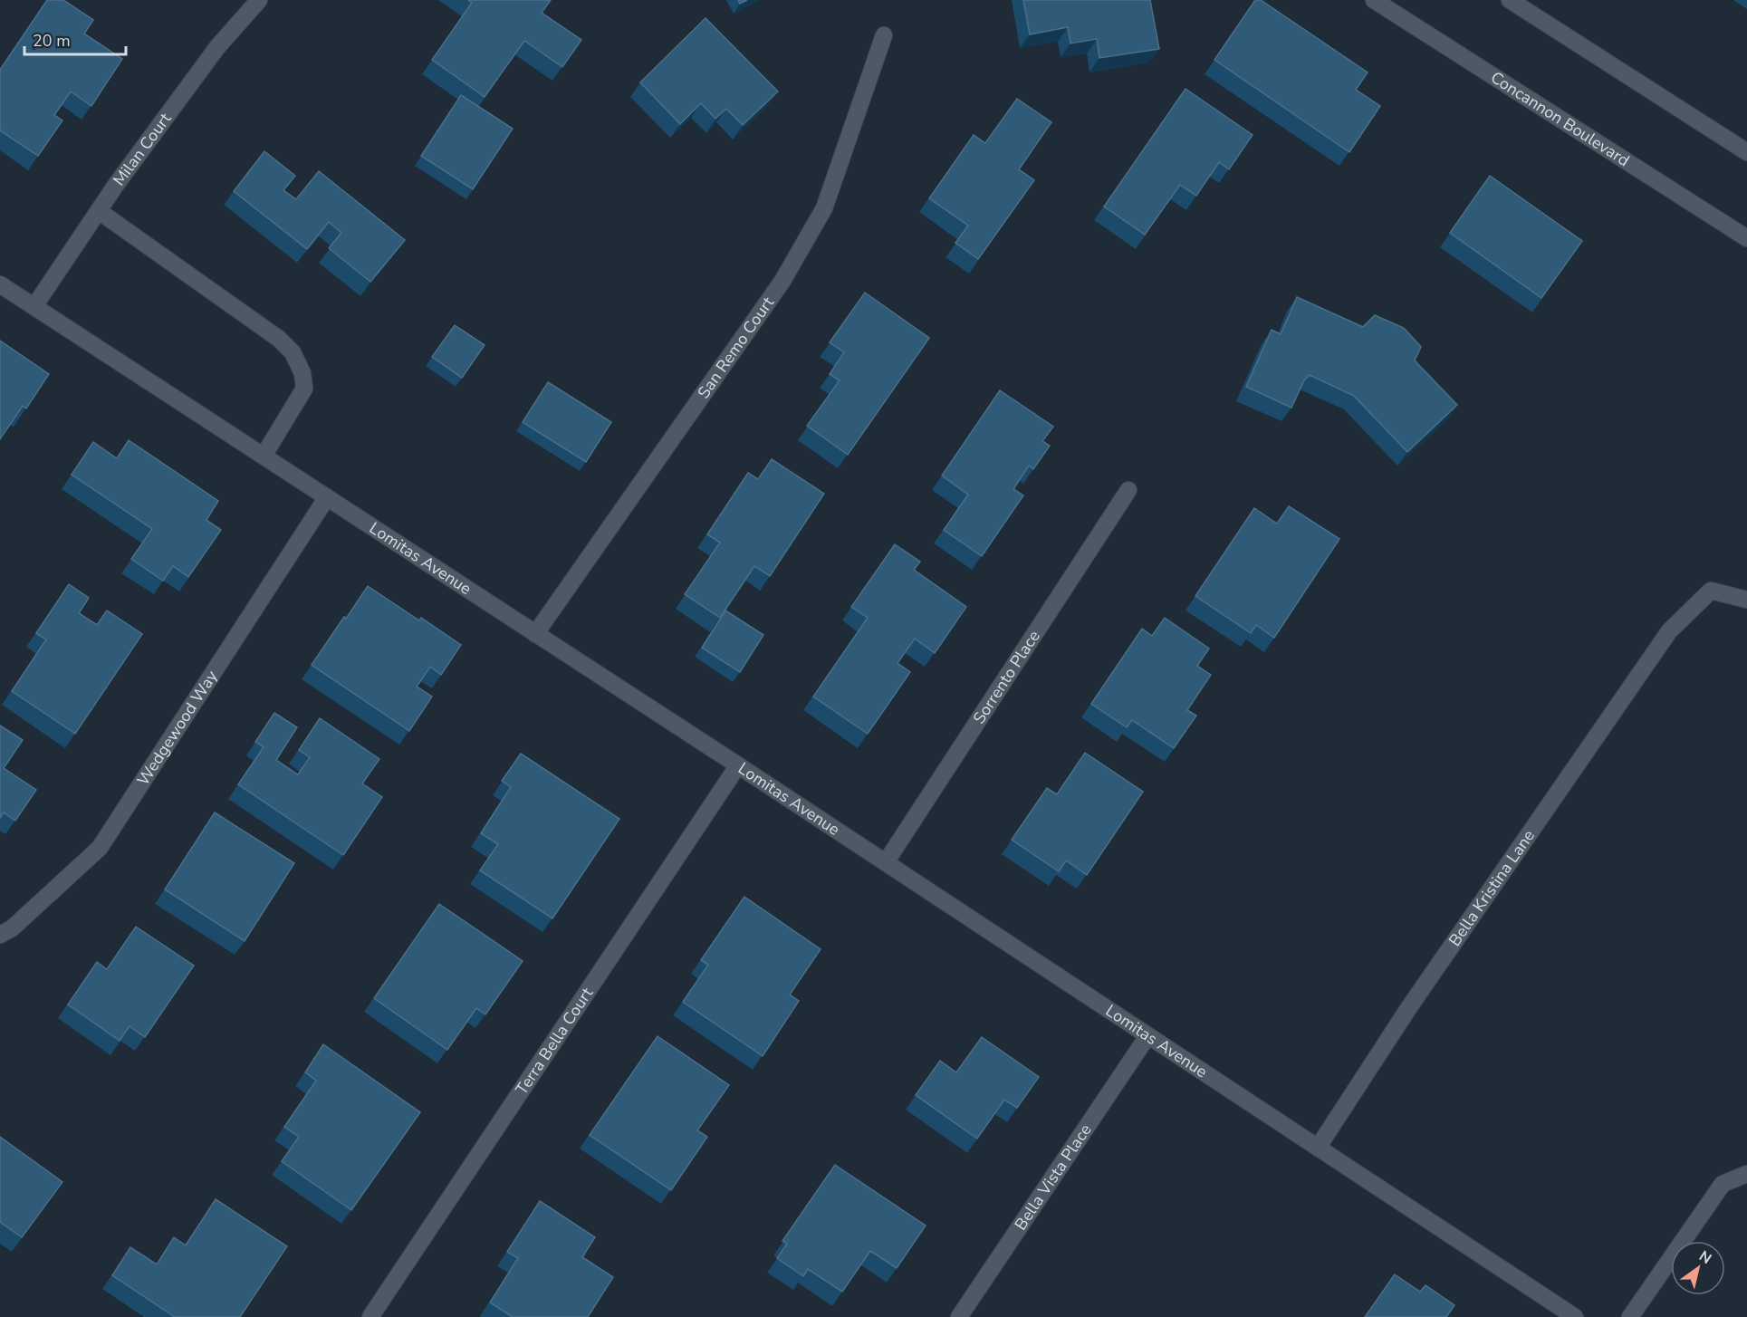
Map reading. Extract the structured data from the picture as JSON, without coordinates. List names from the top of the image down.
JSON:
{
  "streets": {
    "street": [
      "Concannon Boulevard",
      "Milan Court",
      "San Remo Court",
      "Lomitas Avenue",
      "Sorrento Place",
      "Wedgewood Way",
      "Bella Kristina Lane",
      "Terra Bella Court",
      "Bella Vista Place"
    ]
  },
  "crossings": [
    ["Milan Court", "Lomitas Avenue"],
    ["San Remo Court", "Lomitas Avenue"],
    ["Lomitas Avenue", "Sorrento Place"],
    ["Lomitas Avenue", "Wedgewood Way"],
    ["Lomitas Avenue", "Bella Kristina Lane"],
    ["Lomitas Avenue", "Terra Bella Court"],
    ["Lomitas Avenue", "Bella Vista Place"]
  ],
  "scale_bar": "20 m",
  "north": "top right"
}
